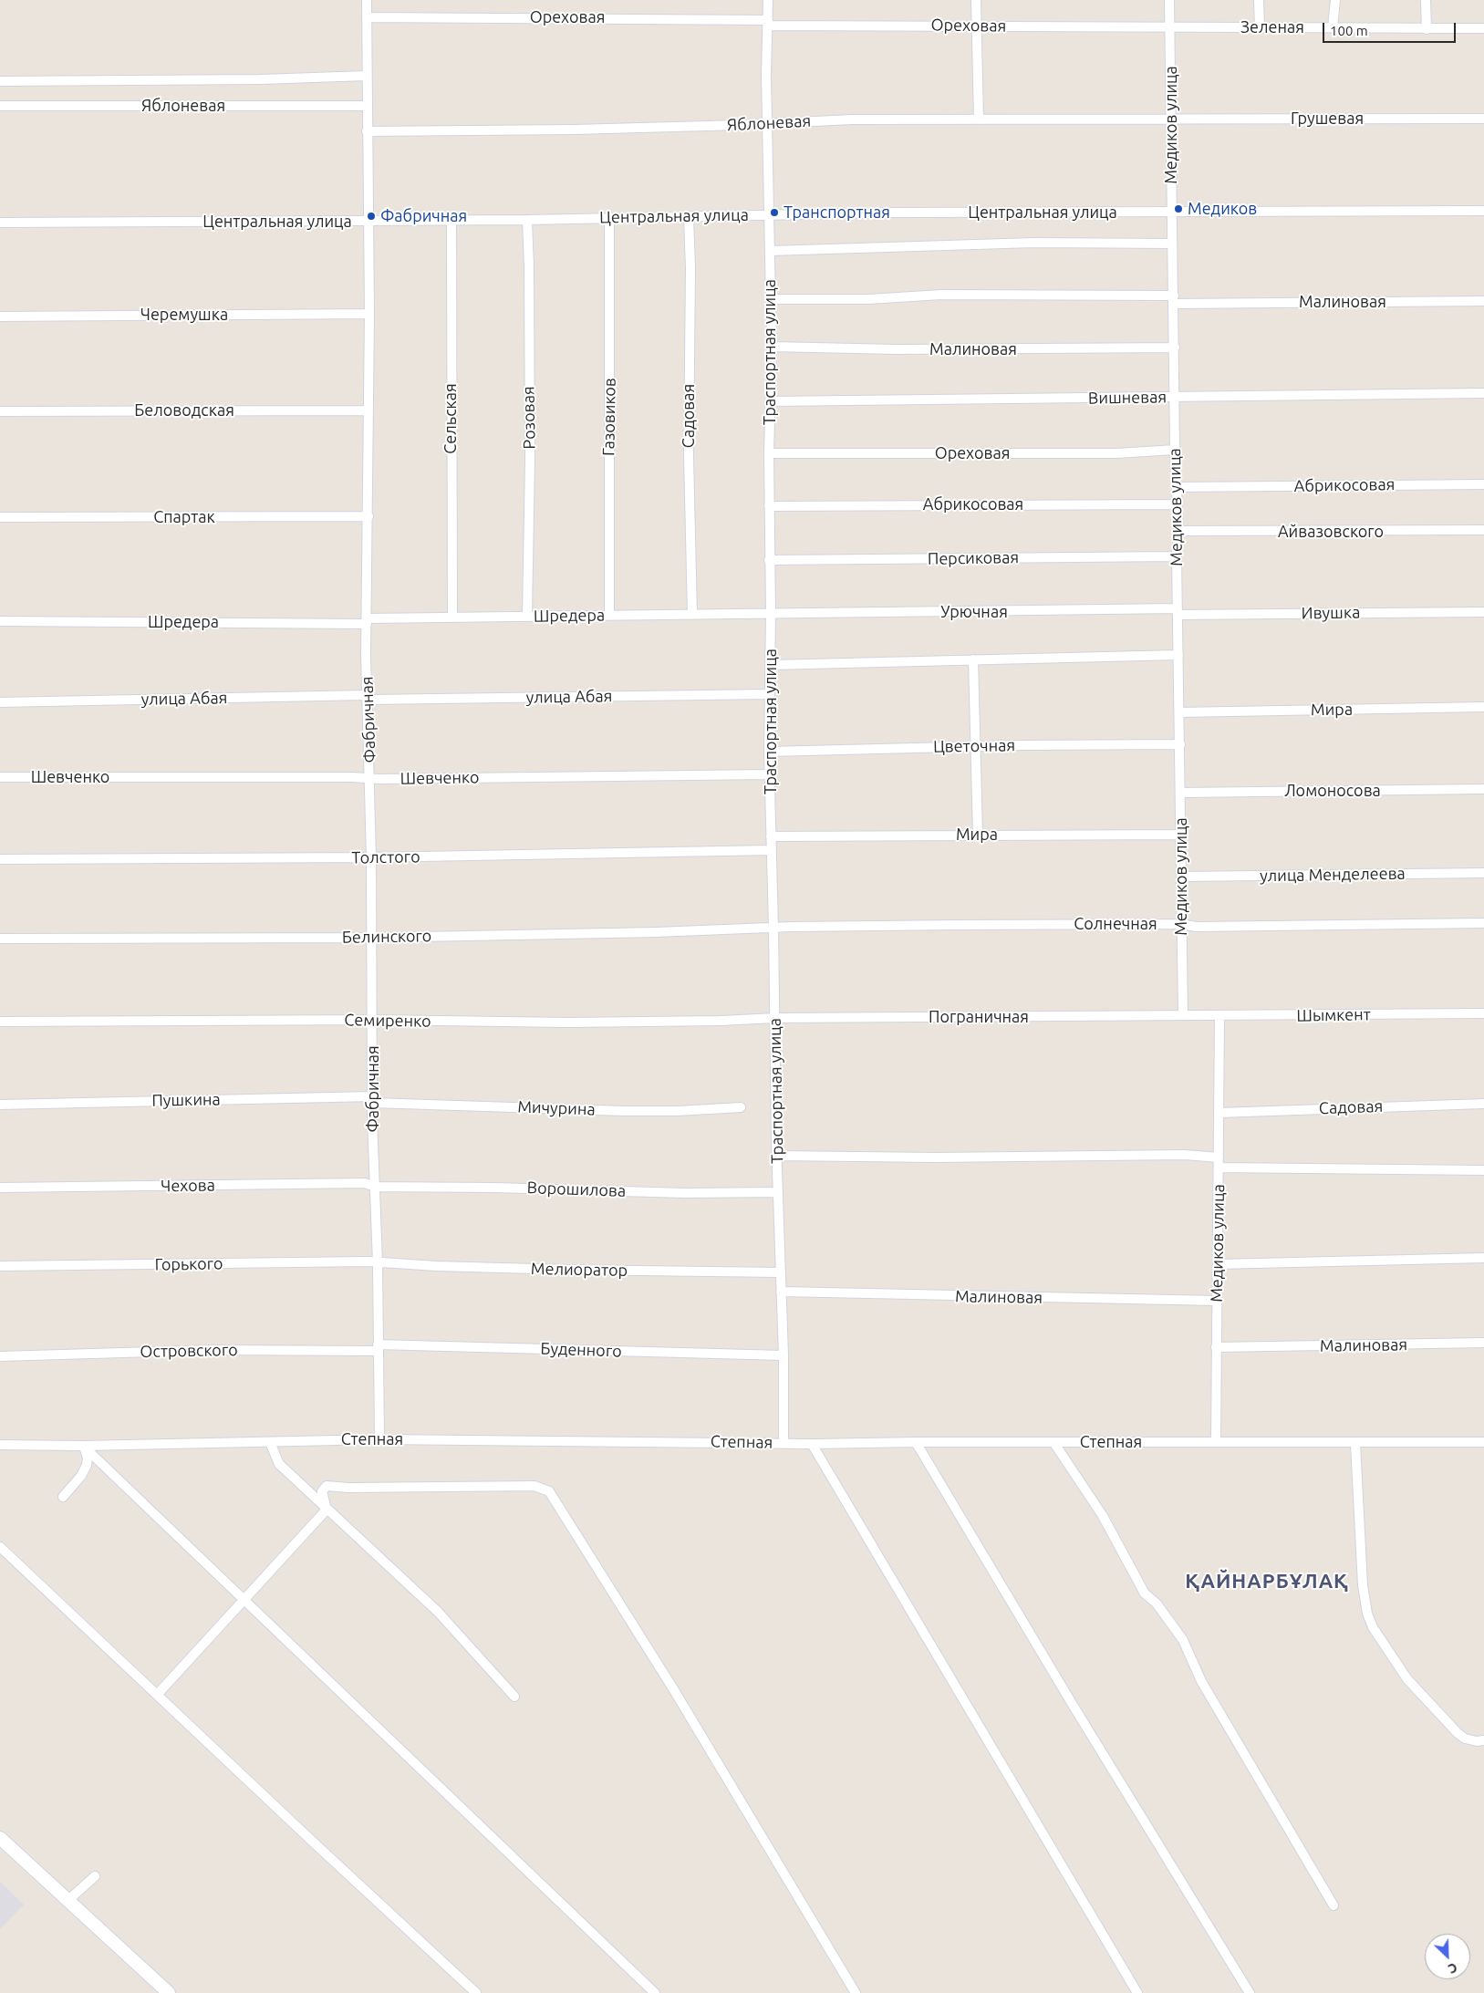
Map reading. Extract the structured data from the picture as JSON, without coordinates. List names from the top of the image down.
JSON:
{
  "streets": {
    "street": [
      "Ореховая",
      "Зеленая",
      "Яблоневая",
      "Грушевая",
      "Медиков улица",
      "Центральная улица",
      "Малиновая",
      "Черемушка",
      "Траспортная улица",
      "Вишневая",
      "Беловодская",
      "Садовая",
      "Газовиков",
      "Розовая",
      "Сельская",
      "Абрикосовая",
      "Спартак",
      "Айвазовского",
      "Персиковая",
      "Урючная",
      "Ивушка",
      "Шредера",
      "улица Абая",
      "Мира",
      "Фабричная",
      "Цветочная",
      "Шевченко",
      "Ломоносова",
      "Толстого",
      "улица Менделеева",
      "Солнечная",
      "Белинского",
      "Шымкент",
      "Пограничная",
      "Семиренко",
      "Пушкина",
      "Мичурина",
      "Чехова",
      "Ворошилова",
      "Горького",
      "Мелиоратор",
      "Буденного",
      "Островского",
      "Степная"
    ]
  },
  "crossings": [
    ["Ореховая", "Зеленая"],
    ["Ореховая", "Медиков улица"],
    ["Ореховая", "Траспортная улица"],
    ["Ореховая", "Фабричная"],
    ["Зеленая", "Медиков улица"],
    ["Яблоневая", "Грушевая"],
    ["Яблоневая", "Медиков улица"],
    ["Яблоневая", "Траспортная улица"],
    ["Яблоневая", "Фабричная"],
    ["Грушевая", "Медиков улица"],
    ["Медиков улица", "Центральная улица"],
    ["Медиков улица", "Малиновая"],
    ["Медиков улица", "Вишневая"],
    ["Медиков улица", "Садовая"],
    ["Медиков улица", "Абрикосовая"],
    ["Медиков улица", "Айвазовского"],
    ["Медиков улица", "Персиковая"],
    ["Медиков улица", "Урючная"],
    ["Медиков улица", "Ивушка"],
    ["Медиков улица", "Мира"],
    ["Медиков улица", "Цветочная"],
    ["Медиков улица", "Ломоносова"],
    ["Медиков улица", "улица Менделеева"],
    ["Медиков улица", "Солнечная"],
    ["Медиков улица", "Шымкент"],
    ["Медиков улица", "Пограничная"],
    ["Медиков улица", "Степная"],
    ["Центральная улица", "Траспортная улица"],
    ["Центральная улица", "Садовая"],
    ["Центральная улица", "Газовиков"],
    ["Центральная улица", "Розовая"],
    ["Центральная улица", "Сельская"],
    ["Центральная улица", "Фабричная"],
    ["Малиновая", "Траспортная улица"],
    ["Черемушка", "Фабричная"],
    ["Траспортная улица", "Вишневая"],
    ["Траспортная улица", "Абрикосовая"],
    ["Траспортная улица", "Персиковая"],
    ["Траспортная улица", "Урючная"],
    ["Траспортная улица", "Шредера"],
    ["Траспортная улица", "улица Абая"],
    ["Траспортная улица", "Мира"],
    ["Траспортная улица", "Цветочная"],
    ["Траспортная улица", "Шевченко"],
    ["Траспортная улица", "Толстого"],
    ["Траспортная улица", "Солнечная"],
    ["Траспортная улица", "Белинского"],
    ["Траспортная улица", "Пограничная"],
    ["Траспортная улица", "Семиренко"],
    ["Траспортная улица", "Ворошилова"],
    ["Траспортная улица", "Мелиоратор"],
    ["Траспортная улица", "Буденного"],
    ["Траспортная улица", "Степная"],
    ["Беловодская", "Фабричная"],
    ["Садовая", "Шредера"],
    ["Газовиков", "Шредера"],
    ["Розовая", "Шредера"],
    ["Сельская", "Шредера"],
    ["Спартак", "Фабричная"],
    ["Урючная", "Ивушка"],
    ["Урючная", "Шредера"],
    ["Шредера", "Фабричная"],
    ["улица Абая", "Фабричная"],
    ["Фабричная", "Шевченко"],
    ["Фабричная", "Толстого"],
    ["Фабричная", "Белинского"],
    ["Фабричная", "Семиренко"],
    ["Фабричная", "Пушкина"],
    ["Фабричная", "Мичурина"],
    ["Фабричная", "Чехова"],
    ["Фабричная", "Ворошилова"],
    ["Фабричная", "Горького"],
    ["Фабричная", "Мелиоратор"],
    ["Фабричная", "Буденного"],
    ["Фабричная", "Островского"],
    ["Фабричная", "Степная"],
    ["Солнечная", "Белинского"],
    ["Шымкент", "Пограничная"],
    ["Пограничная", "Семиренко"],
    ["Пушкина", "Мичурина"],
    ["Чехова", "Ворошилова"],
    ["Горького", "Мелиоратор"],
    ["Буденного", "Островского"]
  ],
  "districts": ["ҚАЙНАРБҰЛАҚ"],
  "places": ["Медиков", "Транспортная", "Фабричная"],
  "scale_bar": "100 m",
  "north": "bottom right"
}
